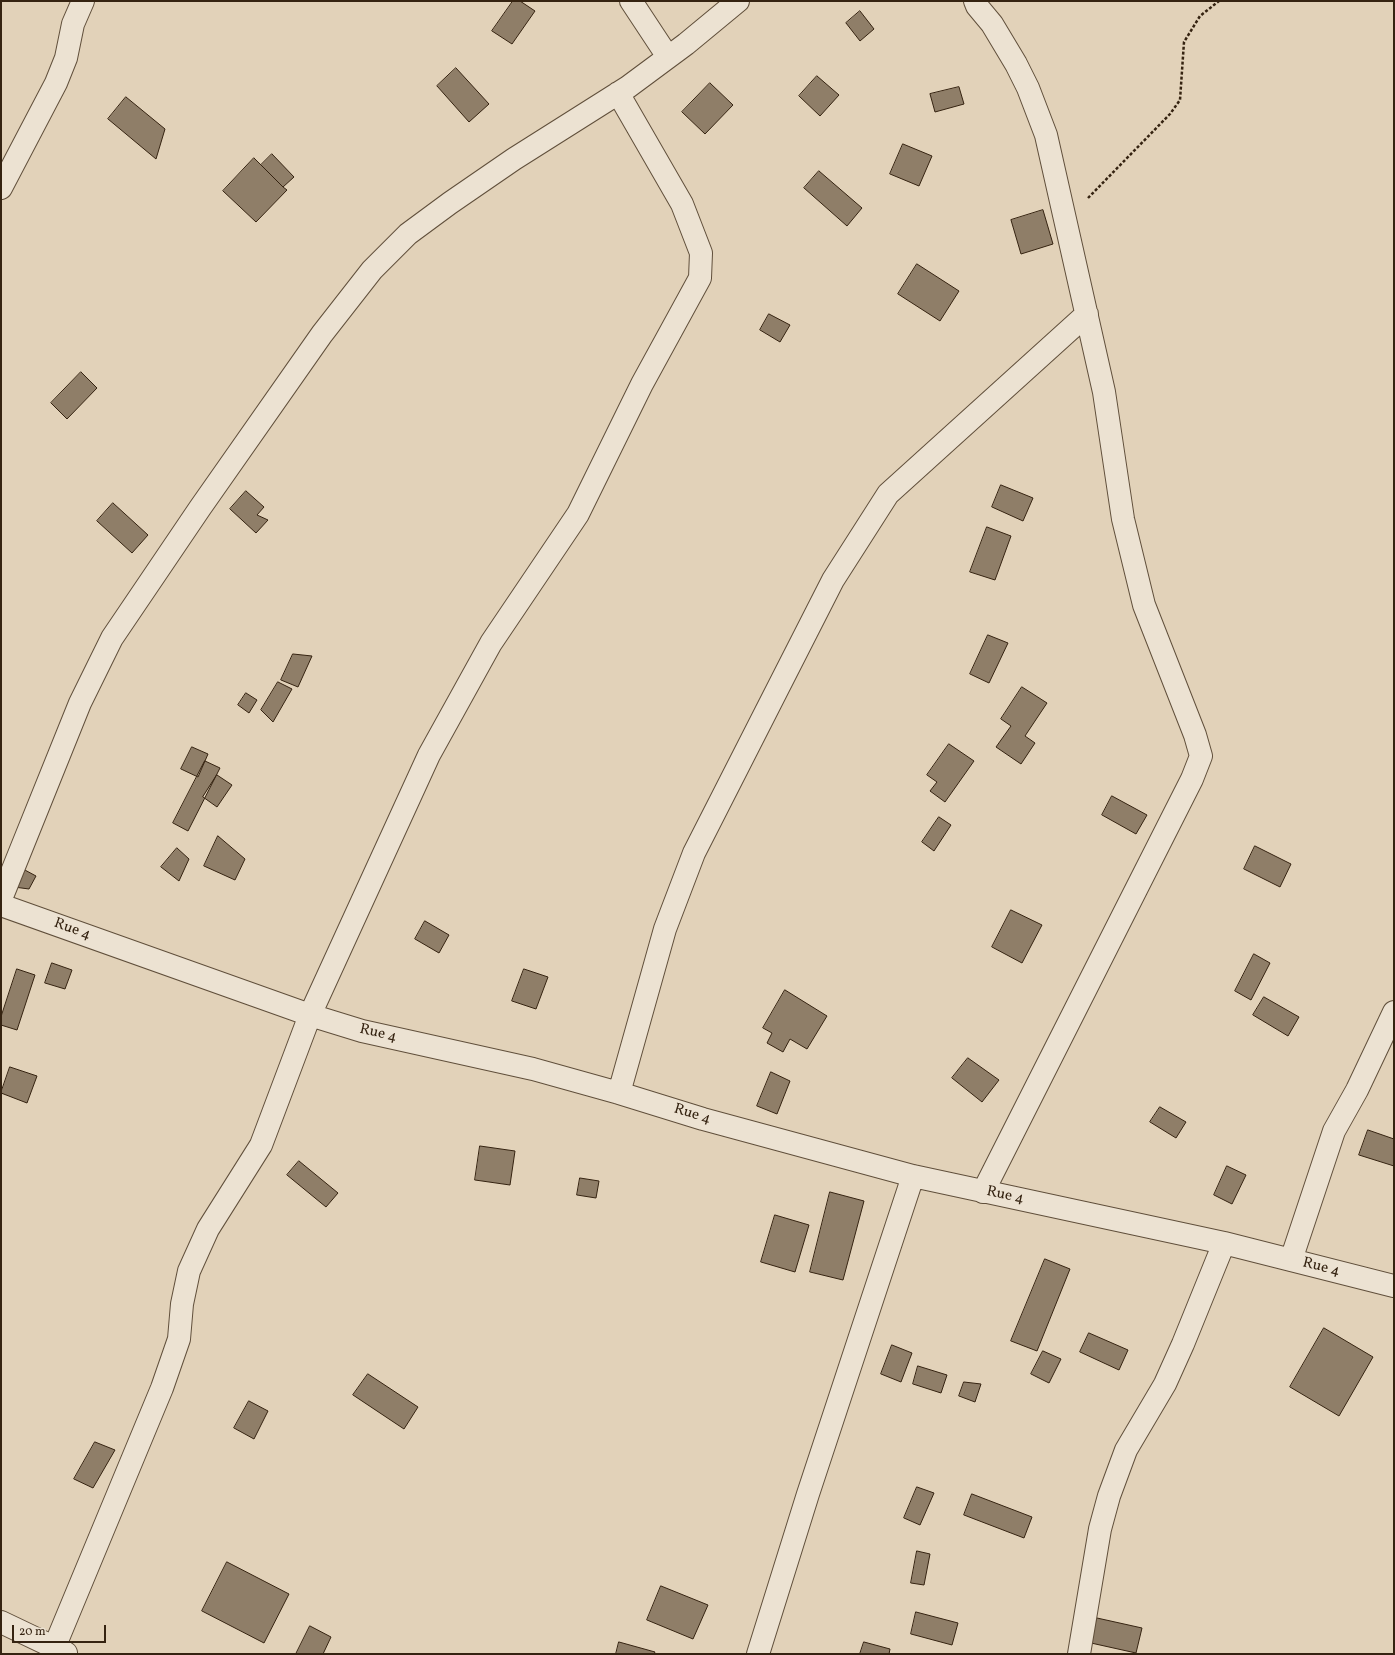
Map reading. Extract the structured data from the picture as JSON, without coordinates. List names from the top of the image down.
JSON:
{
  "streets": {
    "street": ["Rue 4"]
  },
  "scale_bar": "20 m"
}
